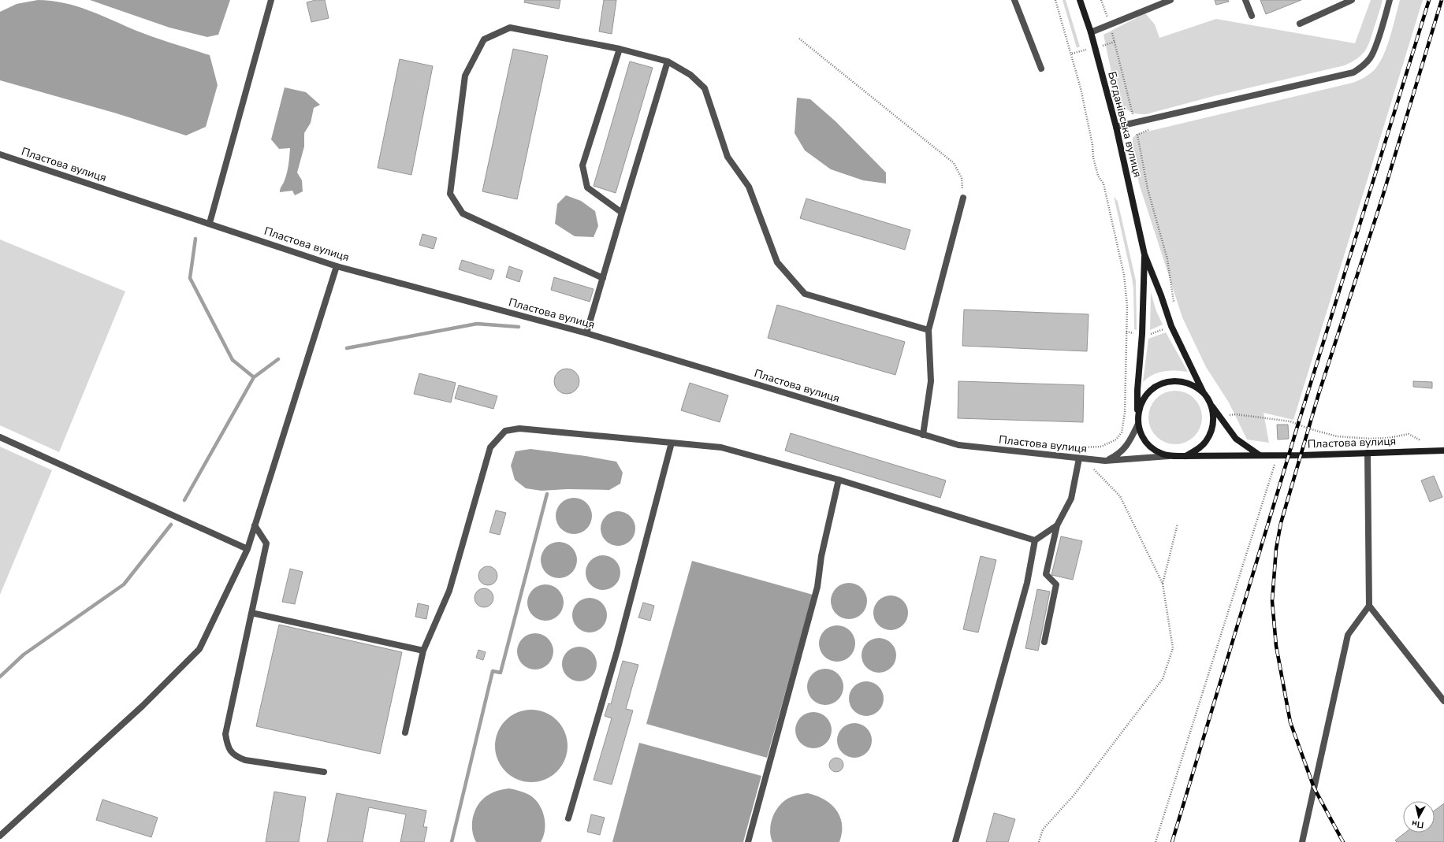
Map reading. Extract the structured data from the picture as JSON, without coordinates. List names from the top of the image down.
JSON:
{
  "streets": {
    "main road": ["Богданівська вулиця", "Пластова вулиця"]
  },
  "crossings": [
    ["Богданівська вулиця", "Пластова вулиця"]
  ],
  "north": "bottom"
}
